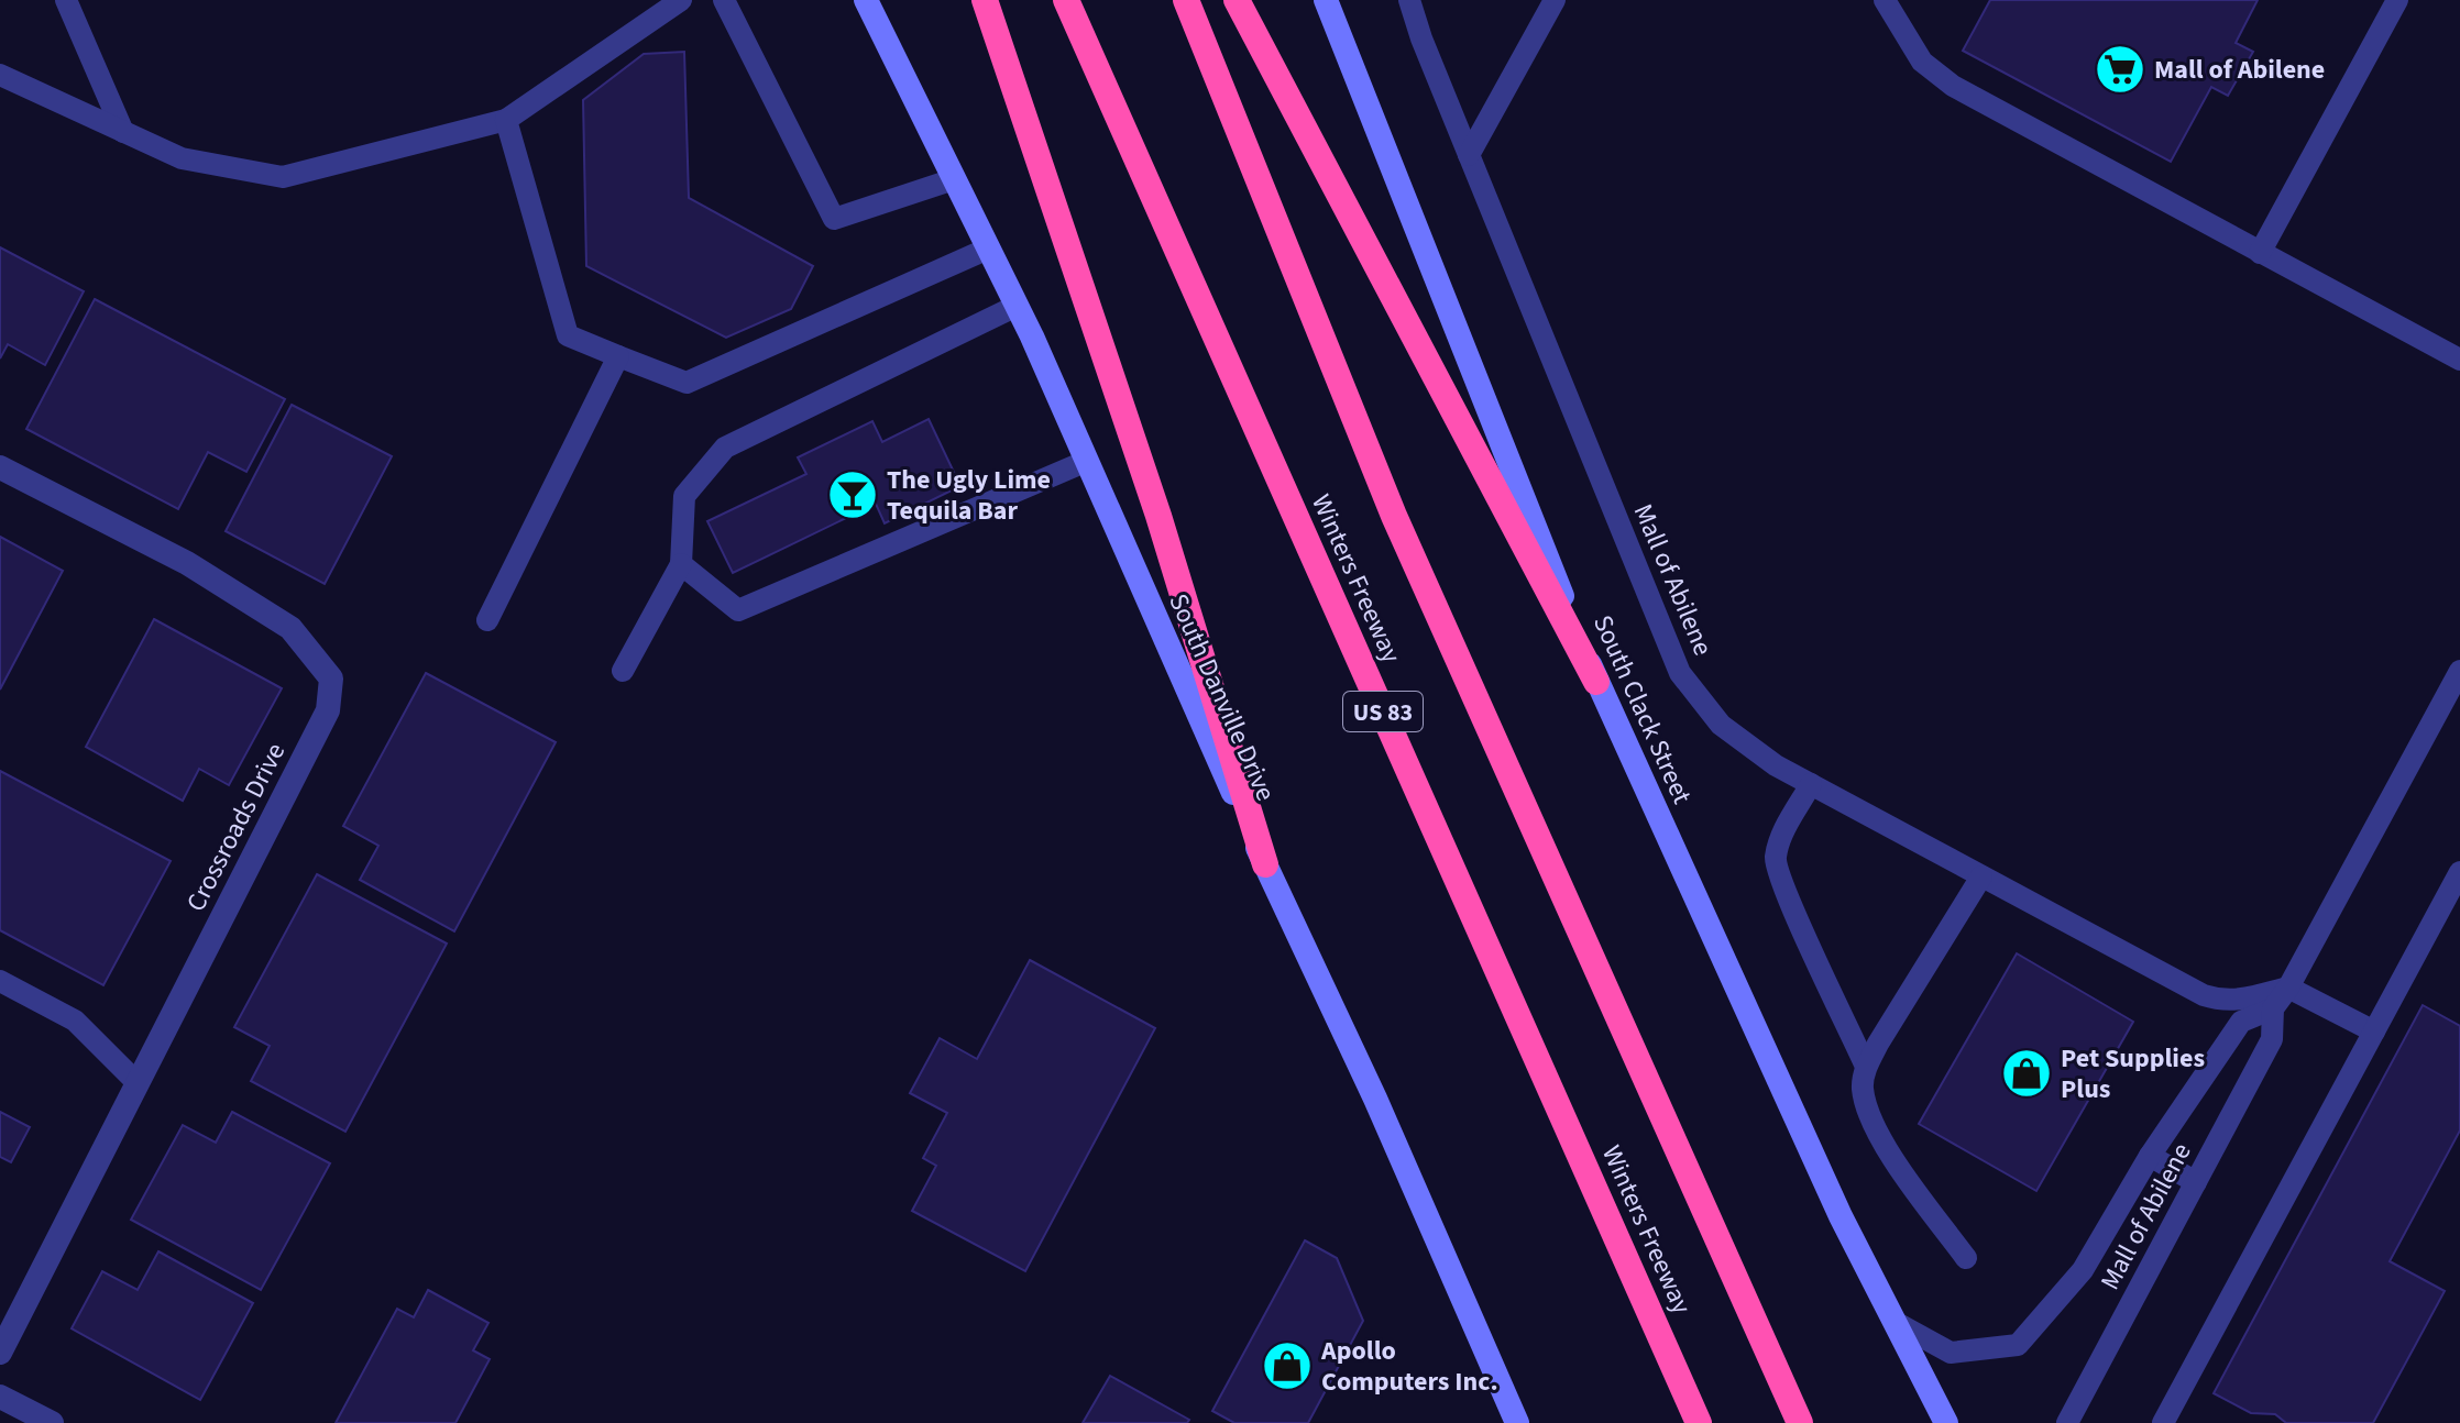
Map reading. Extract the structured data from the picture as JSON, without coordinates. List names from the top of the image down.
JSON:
{
  "streets": {
    "highway": ["Winters Freeway", "US 83"],
    "main road": ["South Danville Drive", "South Clack Street"],
    "street": ["Crossroads Drive"],
    "lane": ["Mall of Abilene"]
  },
  "places": {
    "supermarket": ["Mall of Abilene"],
    "bar": ["The Ugly Lime Tequila Bar"],
    "shop": ["Pet Supplies Plus", "Apollo Computers Inc."]
  }
}
